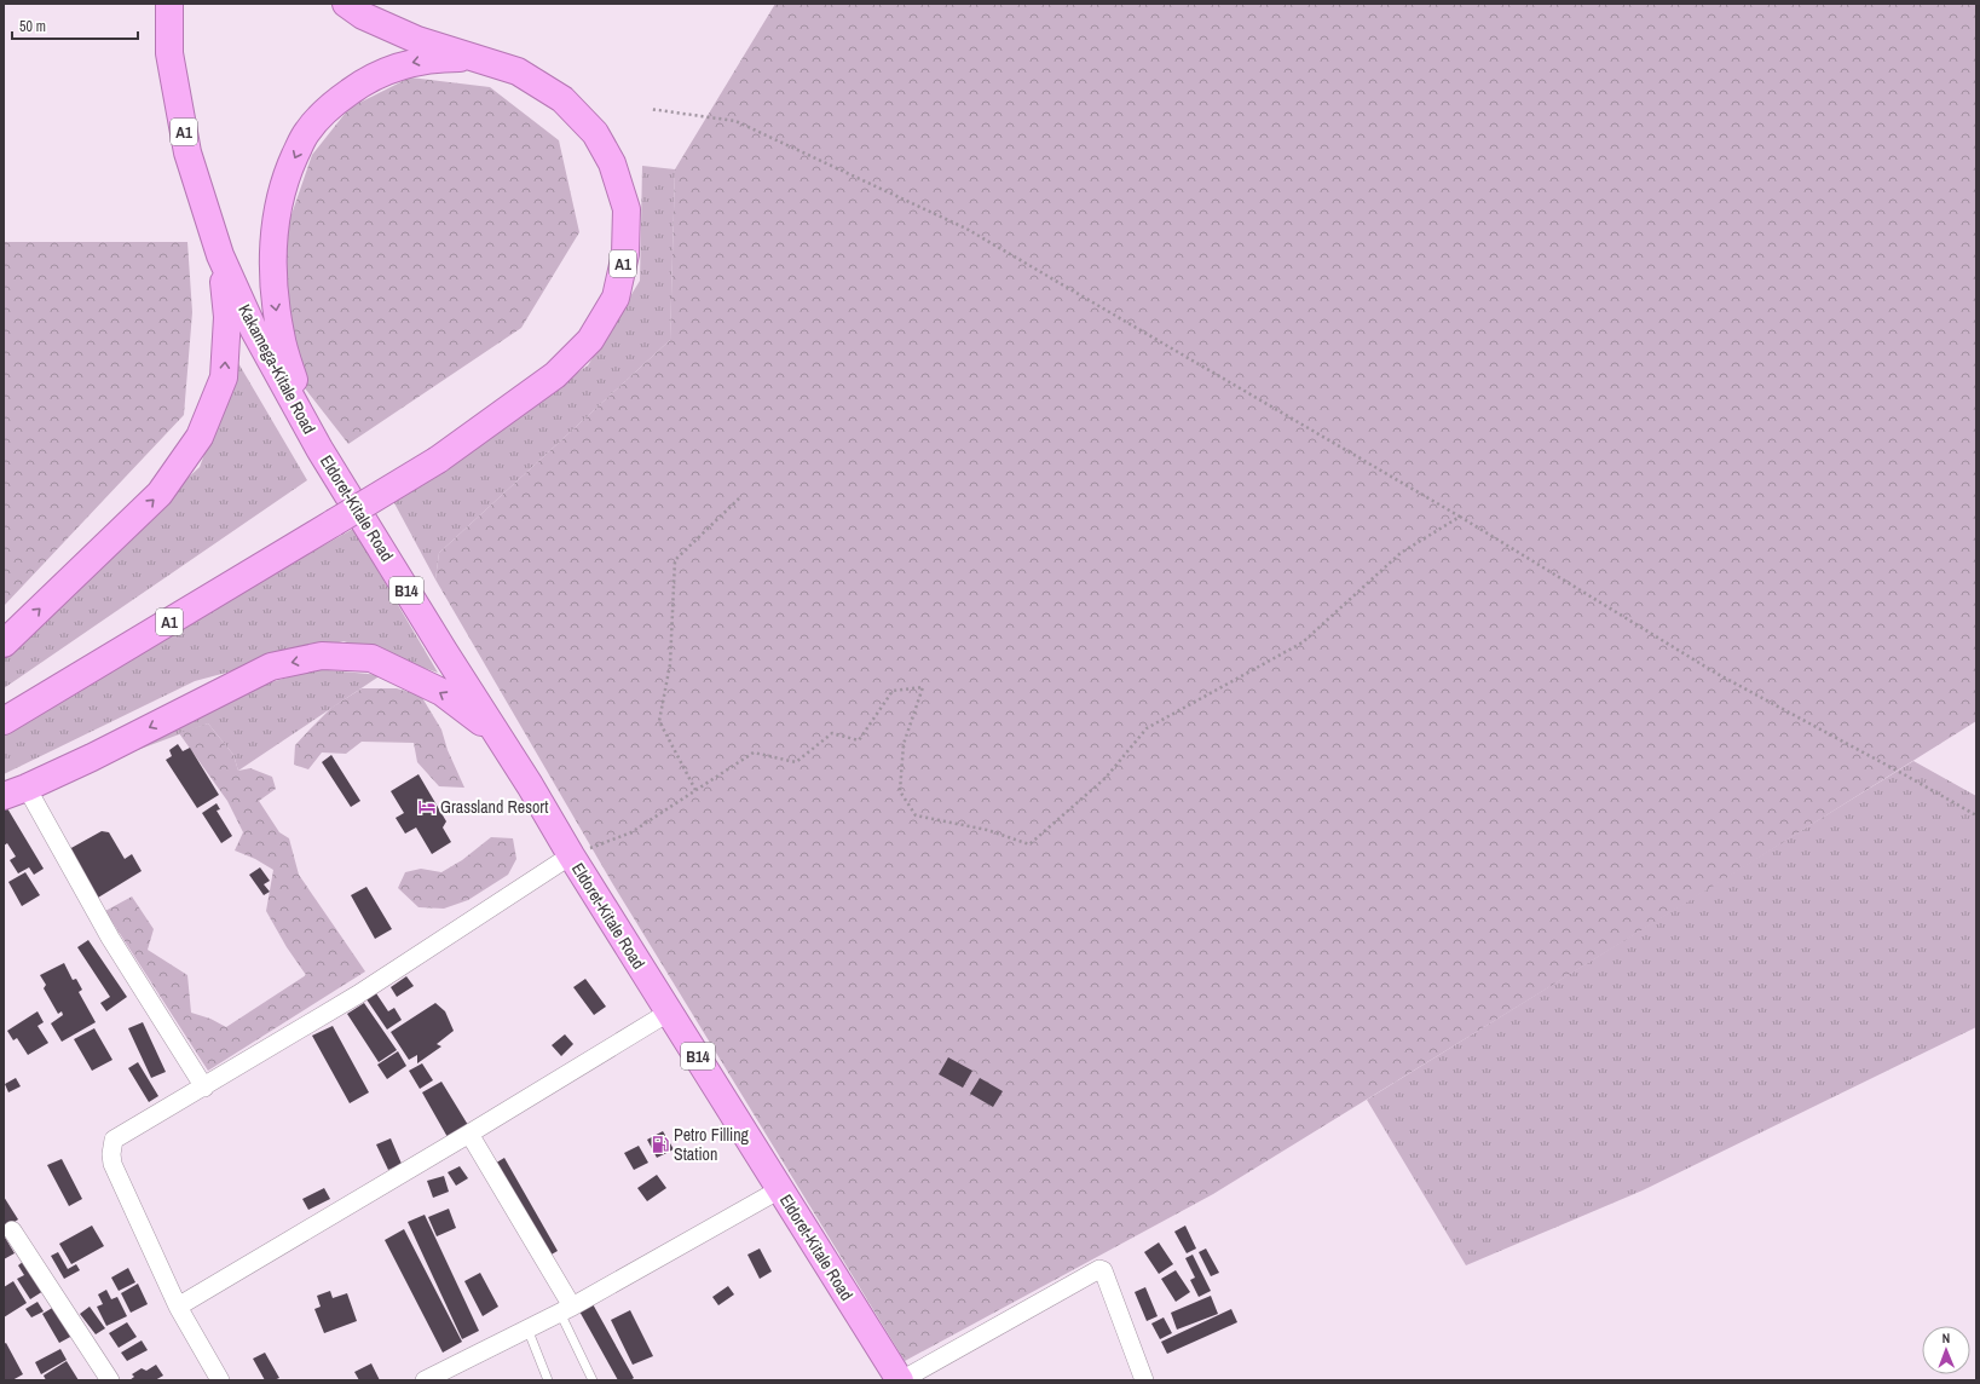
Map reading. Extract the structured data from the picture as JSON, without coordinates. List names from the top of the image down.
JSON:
{
  "streets": {
    "highway": [
      "A1",
      "Kakamega-Kitale Road",
      "Eldoret-Kitale Road",
      "B14"
    ]
  },
  "crossings": [
    ["Kakamega-Kitale Road", "Eldoret-Kitale Road"]
  ],
  "places": {
    "hotel": ["Grassland Resort"],
    "fuel station": ["Petro Filling Station"]
  },
  "scale_bar": "50 m",
  "north": "top"
}
